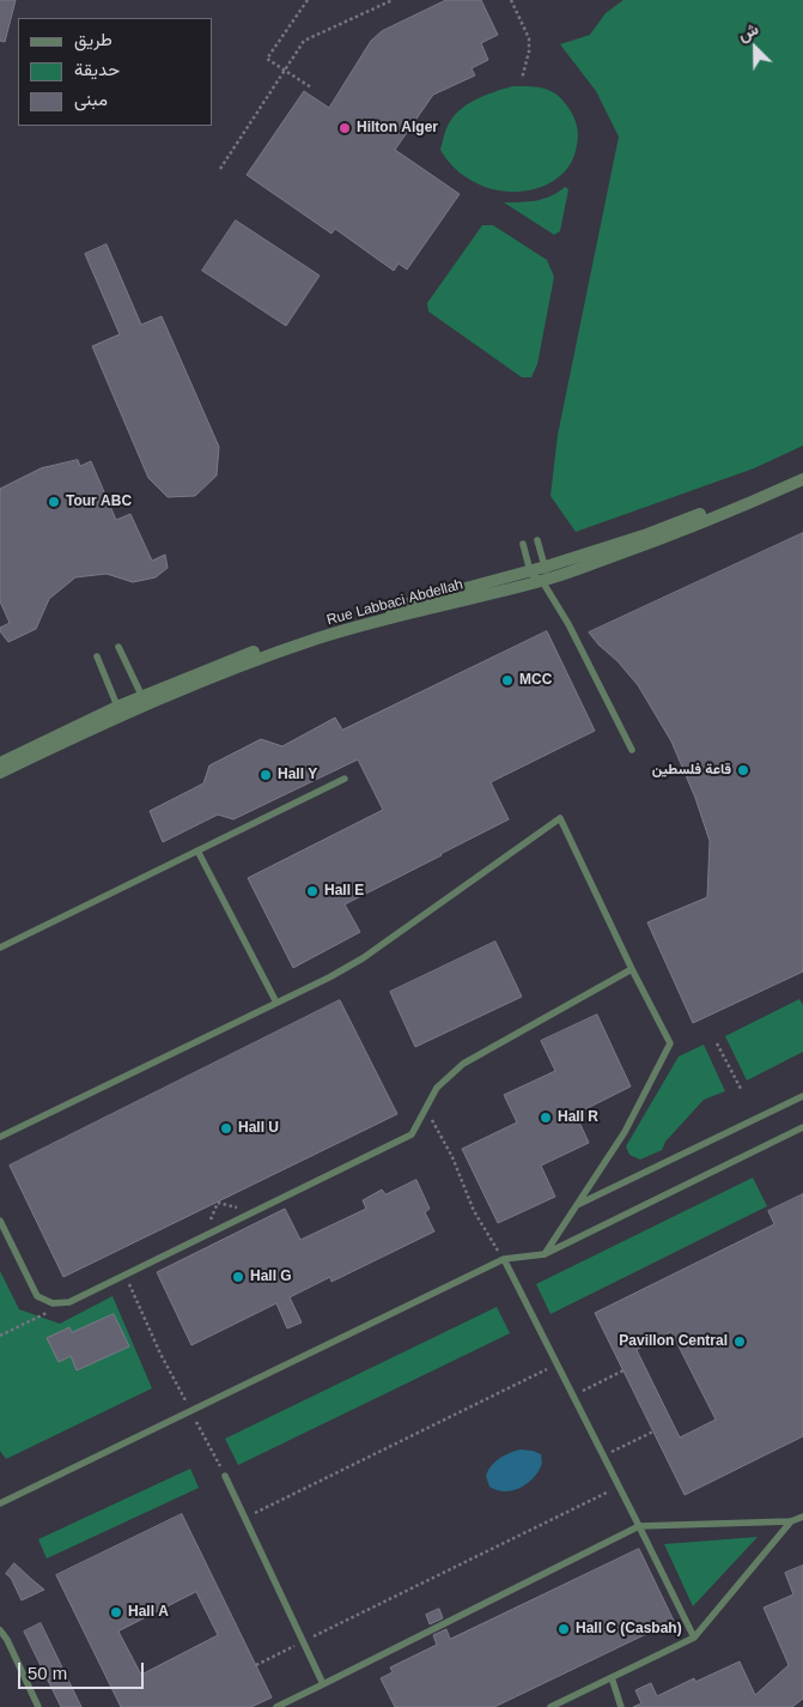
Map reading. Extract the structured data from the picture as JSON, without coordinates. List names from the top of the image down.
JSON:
{
  "streets": {
    "street": ["Rue Labbaci Abdellah"]
  },
  "places": [
    "Hilton Alger",
    "Tour ABC",
    "MCC",
    "قاعة فلسطين",
    "Hall Y",
    "Hall E",
    "Hall R",
    "Hall U",
    "Hall G",
    "Pavillon Central",
    "Hall A",
    "Hall C (Casbah)"
  ],
  "legend": ["طريق", "حديقة", "مبنى"],
  "scale_bar": "50 m",
  "north": "top left"
}
